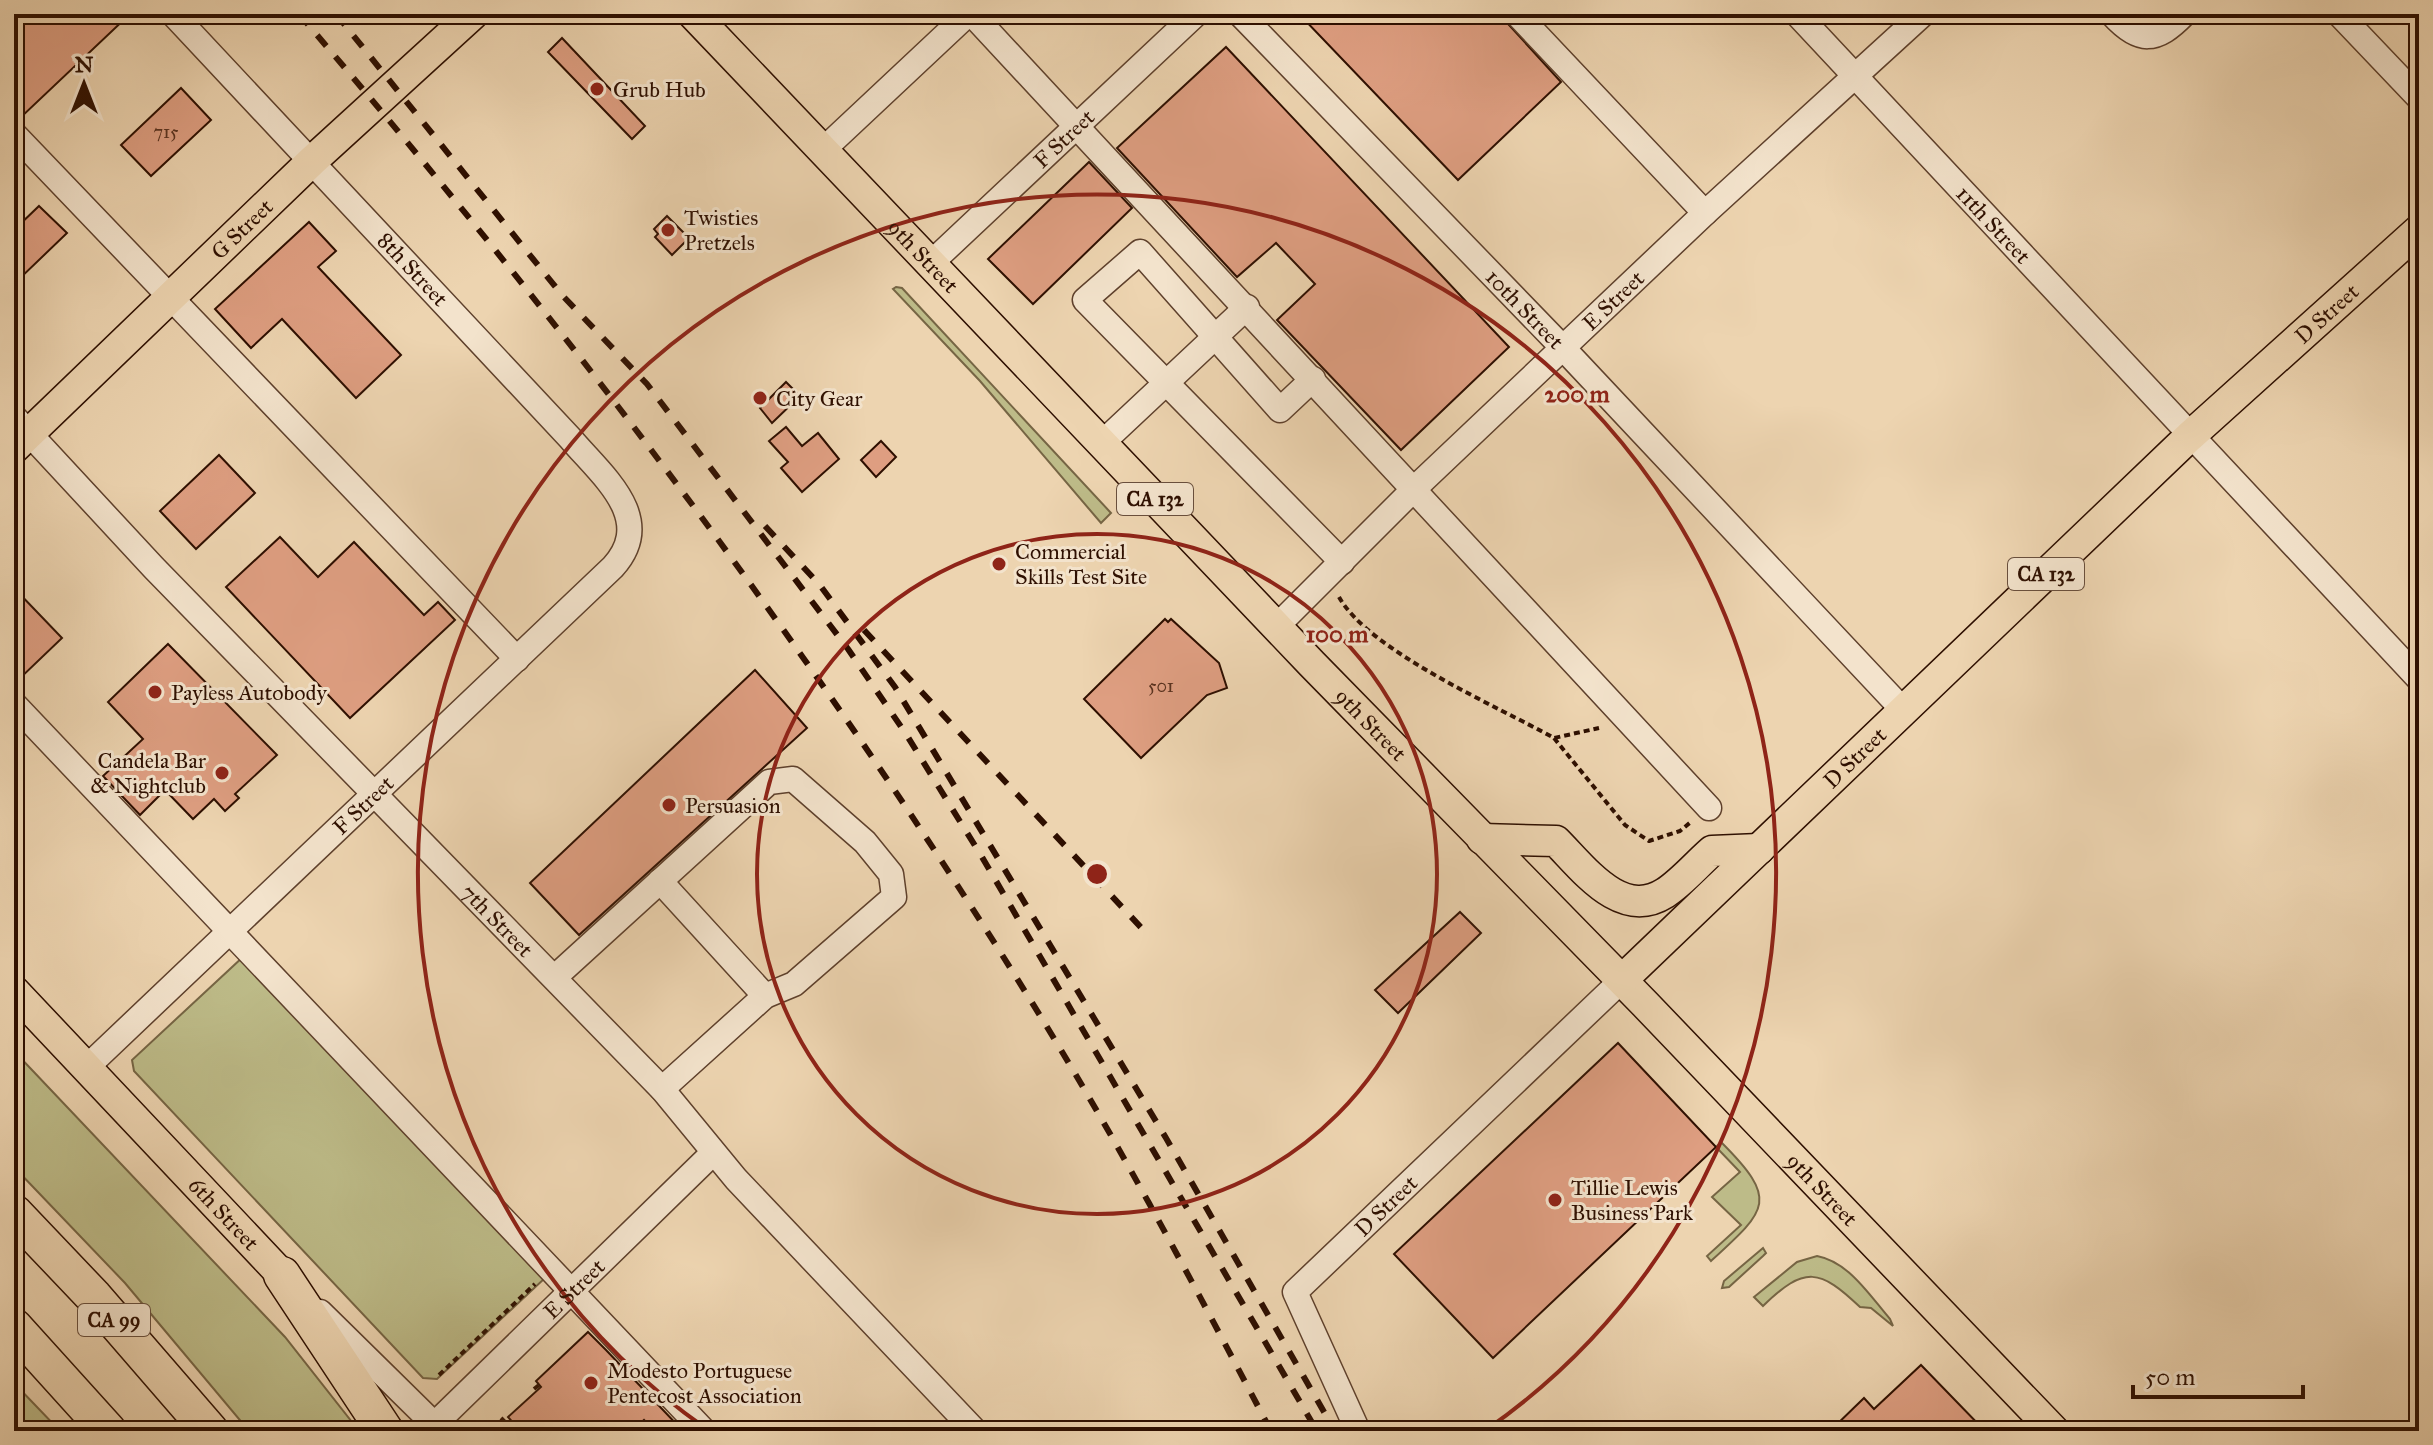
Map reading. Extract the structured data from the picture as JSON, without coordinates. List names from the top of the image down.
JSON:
{
  "streets": {
    "highway": ["CA 99"],
    "main road": [
      "G Street",
      "9th Street",
      "D Street",
      "CA 132",
      "6th Street"
    ],
    "street": [
      "F Street",
      "11th Street",
      "8th Street",
      "E Street",
      "10th Street",
      "7th Street"
    ]
  },
  "crossings": [
    ["F Street", "9th Street"],
    ["F Street", "8th Street"],
    ["F Street", "7th Street"],
    ["F Street", "6th Street"],
    ["11th Street", "E Street"],
    ["11th Street", "D Street"],
    ["G Street", "8th Street"],
    ["G Street", "7th Street"],
    ["9th Street", "E Street"],
    ["9th Street", "D Street"],
    ["E Street", "10th Street"],
    ["E Street", "7th Street"],
    ["E Street", "6th Street"],
    ["10th Street", "D Street"]
  ],
  "places": [
    "Grub Hub",
    "Twisties Pretzels",
    "City Gear",
    "Commercial Skills Test Site",
    "Payless Autobody",
    "Candela Bar & Nightclub",
    "Persuasion",
    "Tillie Lewis Business Park",
    "Modesto Portuguese Pentecost Association"
  ],
  "house_numbers": ["715", "501"],
  "scale_bar": "50 m",
  "north": "top",
  "rings": ["200 m", "100 m"]
}
